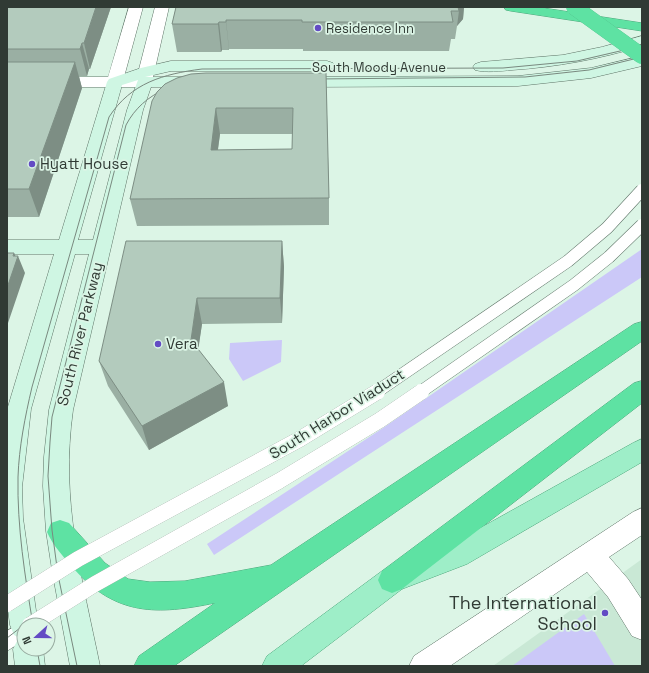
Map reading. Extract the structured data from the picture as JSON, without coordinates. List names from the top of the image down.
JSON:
{
  "streets": {
    "street": ["South Moody Avenue", "South River Parkway"],
    "lane": ["South Harbor Viaduct"]
  },
  "crossings": [
    ["South Moody Avenue", "South River Parkway"]
  ],
  "places": [
    "Residence Inn",
    "Hyatt House",
    "Vera",
    "The International School"
  ],
  "north": "left"
}
